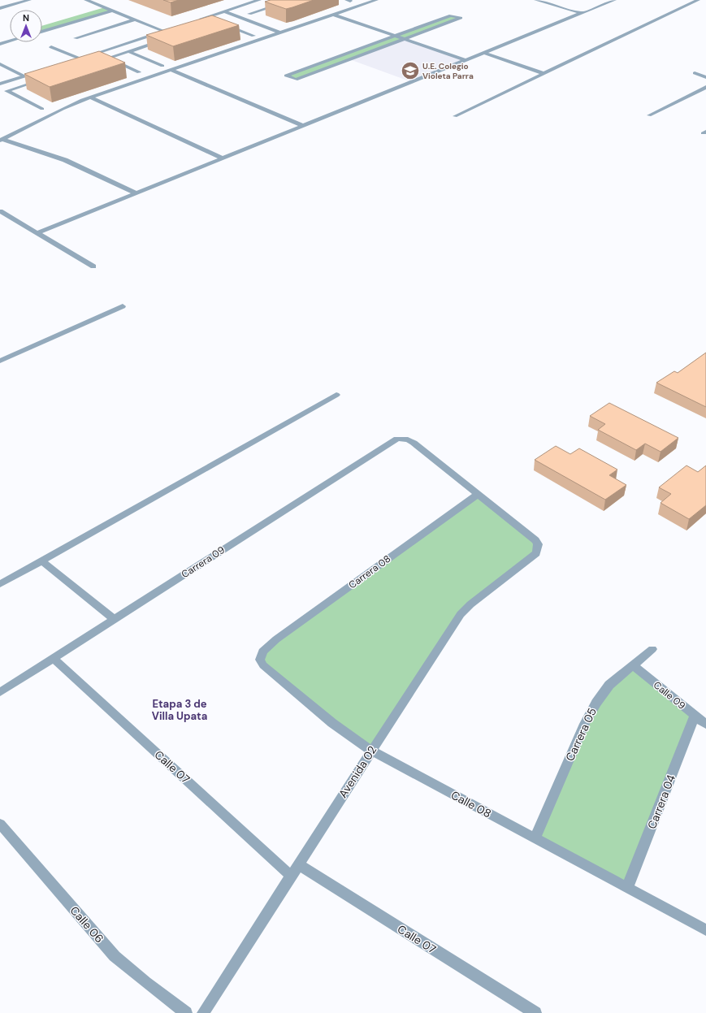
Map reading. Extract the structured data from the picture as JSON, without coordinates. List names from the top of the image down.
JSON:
{
  "streets": {
    "street": [
      "Carrera 09",
      "Carrera 08",
      "Calle 09",
      "Carrera 05",
      "Calle 07",
      "Avenida 02",
      "Carrera 04",
      "Calle 08",
      "Calle 06"
    ]
  },
  "crossings": [
    ["Carrera 09", "Carrera 08"],
    ["Carrera 09", "Calle 07"],
    ["Carrera 09", "Avenida 02"],
    ["Carrera 08", "Avenida 02"],
    ["Carrera 08", "Calle 08"],
    ["Calle 09", "Carrera 05"],
    ["Calle 09", "Carrera 04"],
    ["Carrera 05", "Calle 08"],
    ["Calle 07", "Avenida 02"],
    ["Avenida 02", "Calle 08"],
    ["Carrera 04", "Calle 08"]
  ],
  "districts": ["Etapa 3 de Villa Upata"],
  "places": {
    "school or university": ["U.E. Colegio Violeta Parra"]
  },
  "north": "top"
}
